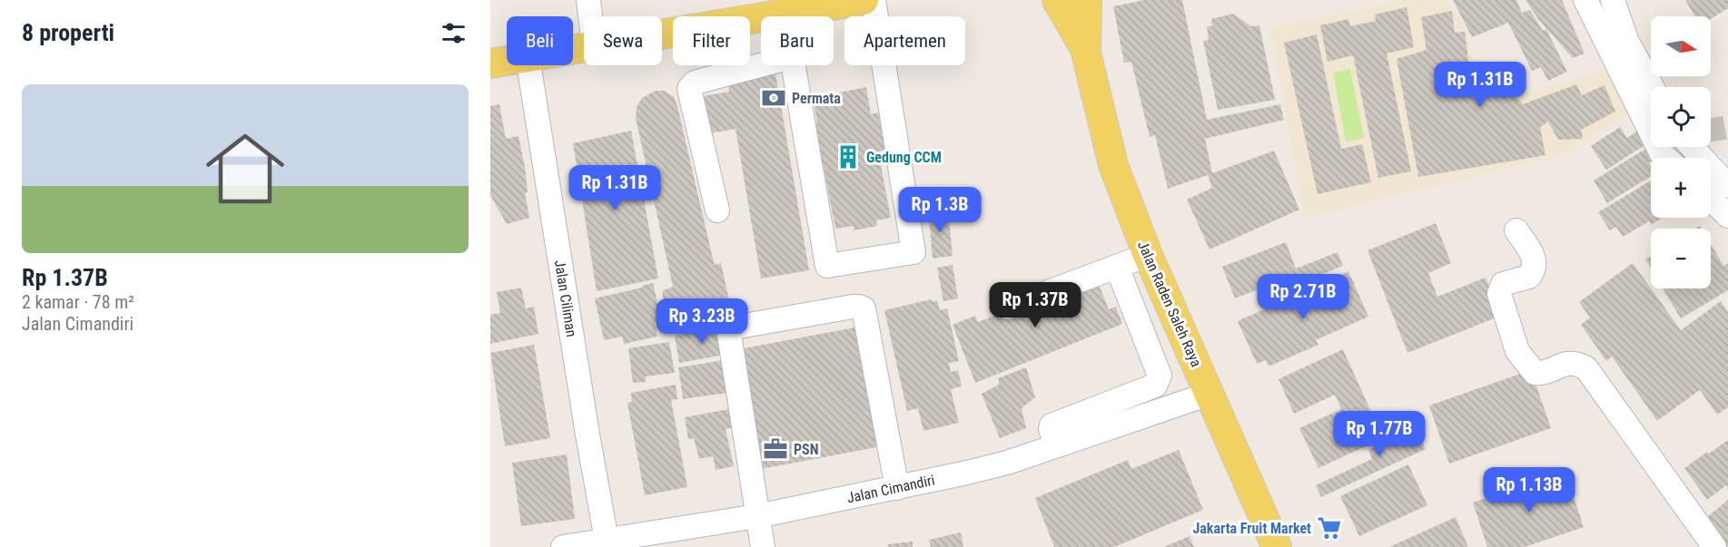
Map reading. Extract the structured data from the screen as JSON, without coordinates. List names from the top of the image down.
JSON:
{
  "streets": {
    "main road": ["Jalan Raden Saleh Raya"],
    "street": ["Jalan Ciliman", "Jalan Cimandiri"]
  },
  "crossings": [
    ["Jalan Ciliman", "Jalan Cimandiri"],
    ["Jalan Raden Saleh Raya", "Jalan Cimandiri"]
  ],
  "places": {
    "bank": ["Permata"],
    "building": ["Gedung CCM"],
    "office": ["PSN"],
    "supermarket": ["Jakarta Fruit Market"]
  },
  "north": "right",
  "page": {
    "heading": "8 properti",
    "map_buttons": ["+", "−"],
    "chip": [
      "Beli",
      "Sewa",
      "Filter",
      "Baru",
      "Apartemen"
    ],
    "price": [
      "Rp 1.31B",
      "Rp 1.31B",
      "Rp 1.3B",
      "Rp 2.71B",
      "Rp 1.37B",
      "Rp 3.23B",
      "Rp 1.77B",
      "Rp 1.13B"
    ],
    "list": [
      {
        "name": "Rp 1.37B",
        "note": "2 kamar · 78 m² · Jalan Cimandiri"
      }
    ]
  }
}
